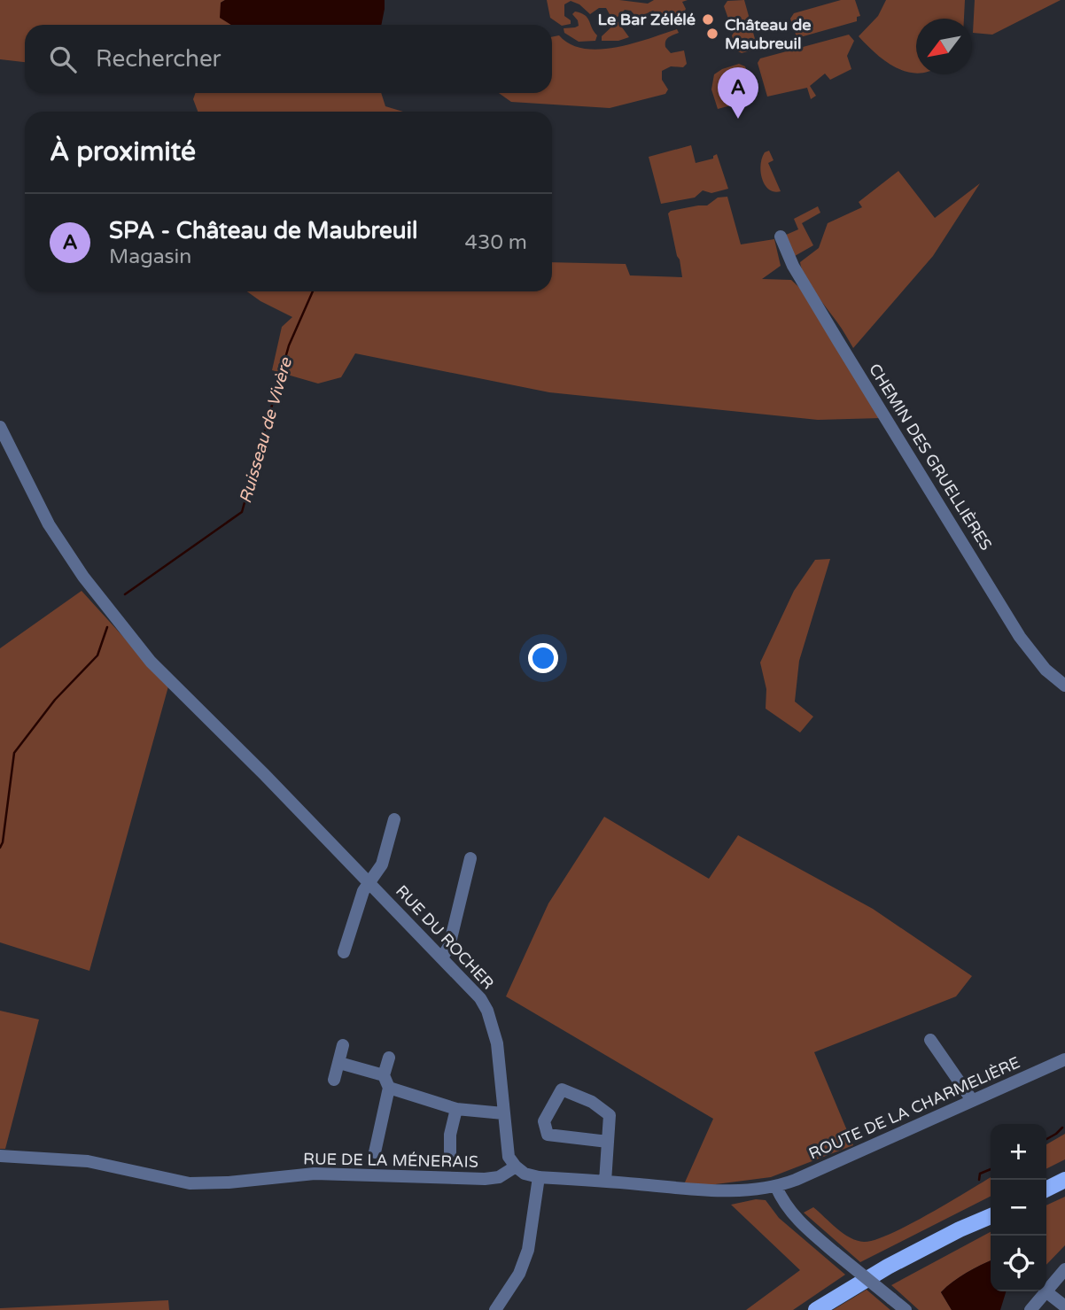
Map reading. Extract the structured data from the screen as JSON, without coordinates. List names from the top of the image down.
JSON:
{
  "streets": {
    "street": [
      "CHEMIN DES GRUELLIÈRES",
      "RUE DU ROCHER",
      "ROUTE DE LA CHARMELIÈRE",
      "RUE DE LA MÉNERAIS"
    ]
  },
  "crossings": [
    ["RUE DU ROCHER", "RUE DE LA MÉNERAIS"]
  ],
  "water": ["Ruisseau de Vivère"],
  "places": ["Le Bar Zélélé", "Château de Maubreuil"],
  "north": "bottom left",
  "page": {
    "search": "Rechercher",
    "pins": "A",
    "heading": "À proximité",
    "list": [
      {
        "mark": "A",
        "name": "SPA - Château de Maubreuil",
        "note": "Magasin",
        "value": "430 m"
      }
    ],
    "map_buttons": ["+", "−"]
  }
}
